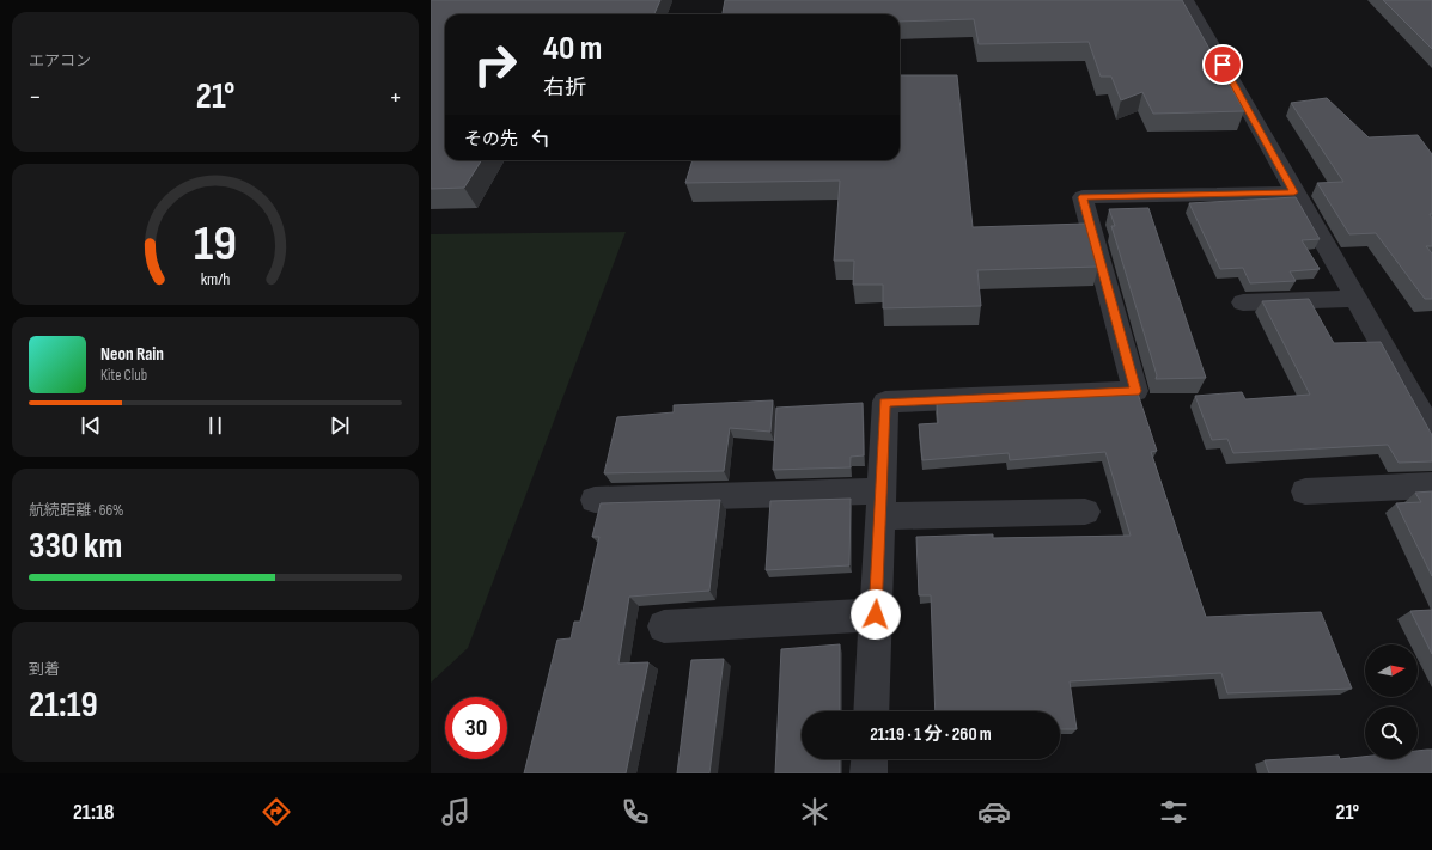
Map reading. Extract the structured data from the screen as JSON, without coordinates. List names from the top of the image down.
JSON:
{
  "north": "right",
  "page": {
    "tile": [
      "エアコン",
      ["航続距離 · 66%", "330 km"],
      ["到着", "21:19"]
    ],
    "turn": ["40 m", "右折"],
    "heat": ["−", "21°", "+"],
    "then": "その先",
    "song": ["Neon Rain", "Kite Club"],
    "limit": "30",
    "trip": "21:19 · 1 分 · 260 m",
    "tabs": ["21:18", "21°"],
    "gauge": ["19", "km/h"]
  }
}
